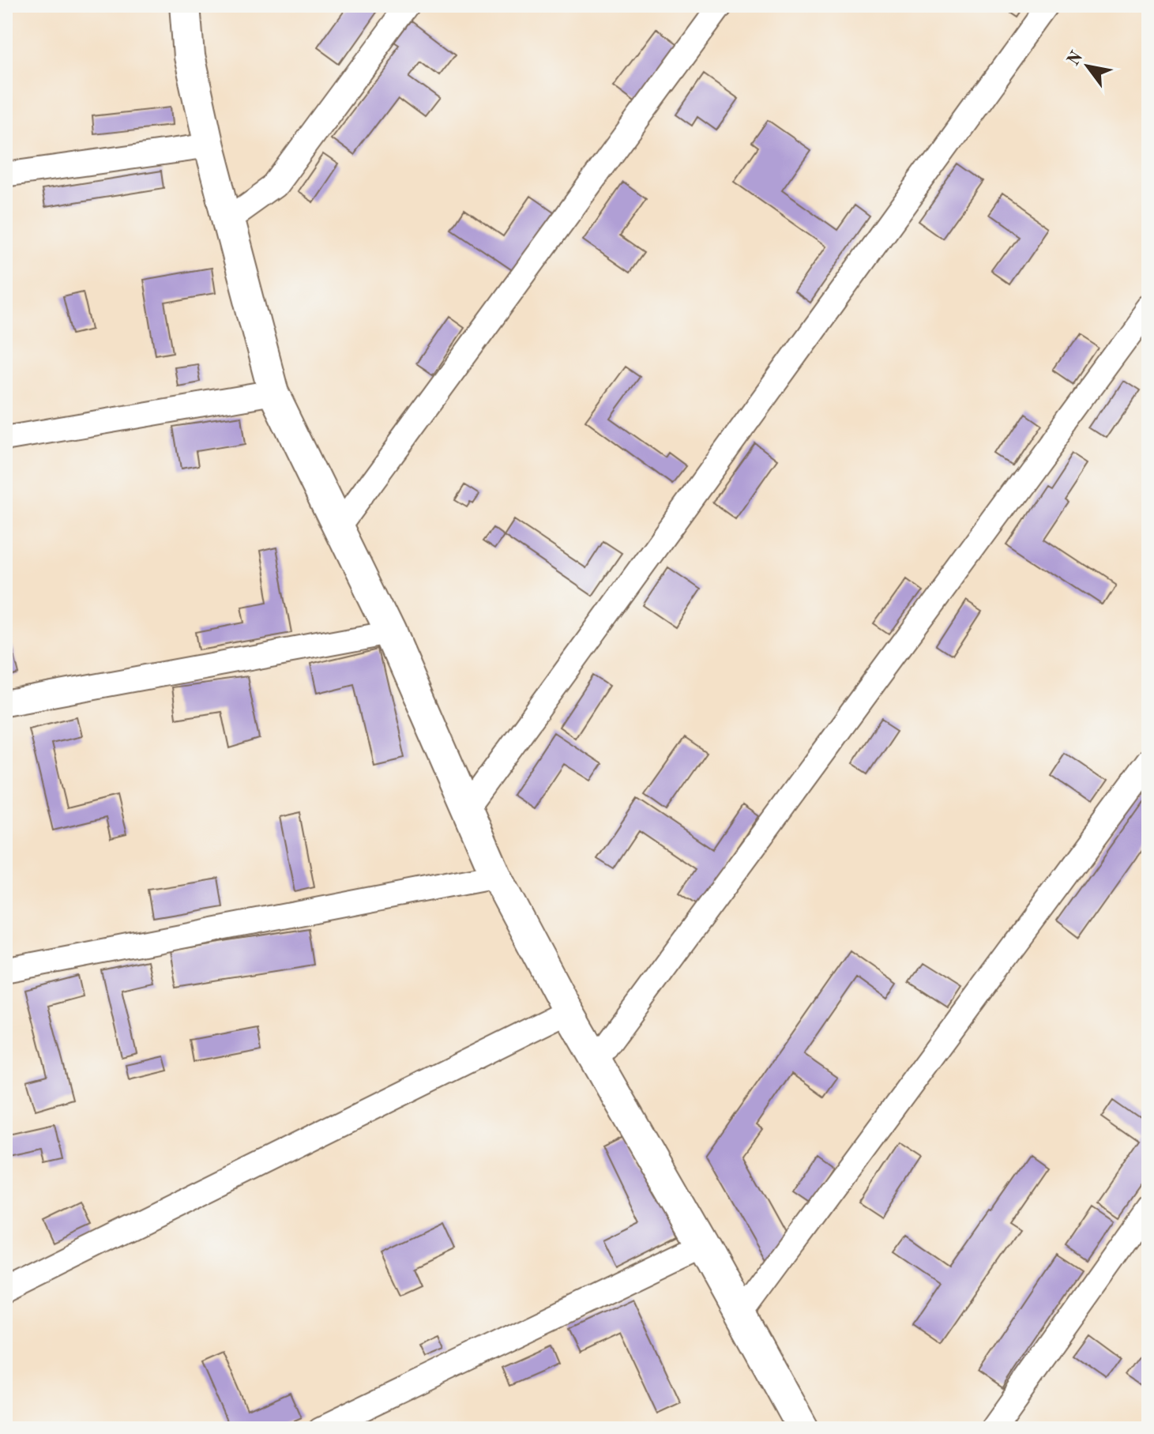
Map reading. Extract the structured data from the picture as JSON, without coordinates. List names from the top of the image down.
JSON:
{
  "north": "top left"
}
